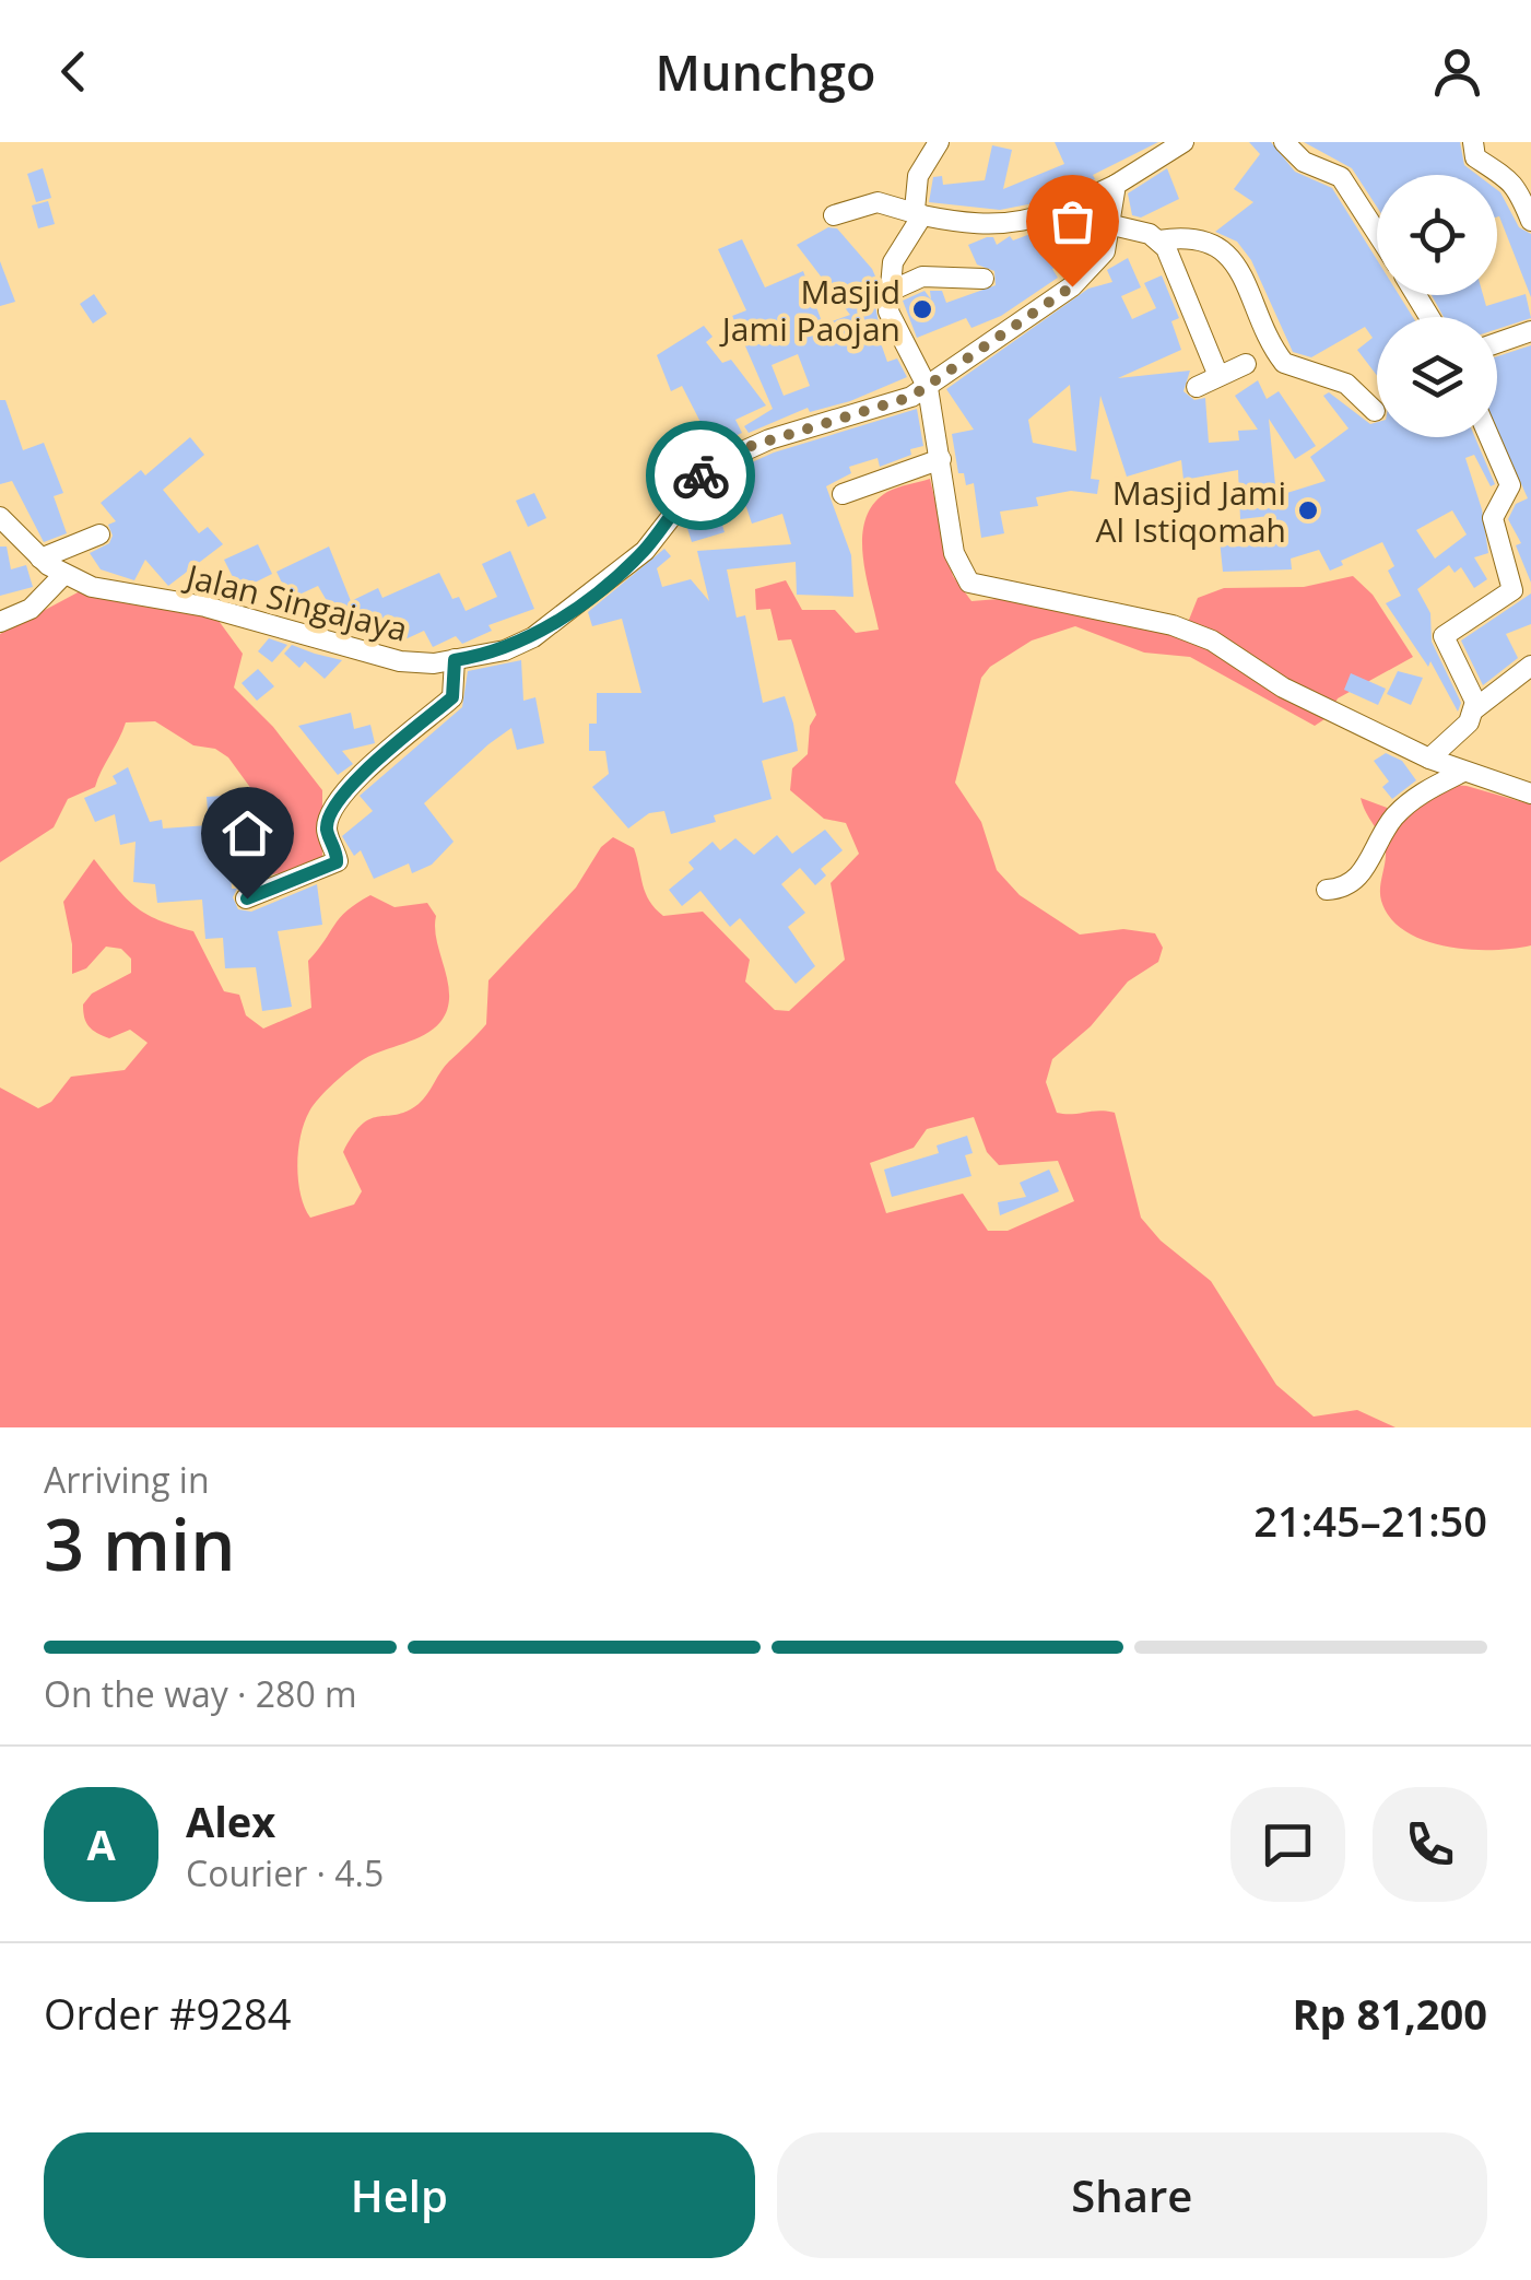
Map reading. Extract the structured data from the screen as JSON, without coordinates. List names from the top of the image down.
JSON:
{
  "streets": {
    "street": ["Jalan Singajaya"]
  },
  "places": ["Masjid Jami Paojan", "Masjid Jami Al Istiqomah"],
  "page": {
    "header": "Munchgo",
    "heading": ["3 min", "Arriving in", "21:45–21:50"],
    "panel": [
      "Alex",
      "Courier · 4.5",
      "Order #9284",
      "Rp 81,200"
    ],
    "bar": "On the way · 280 m",
    "round": "A",
    "buttons": ["Help", "Share"]
  }
}
